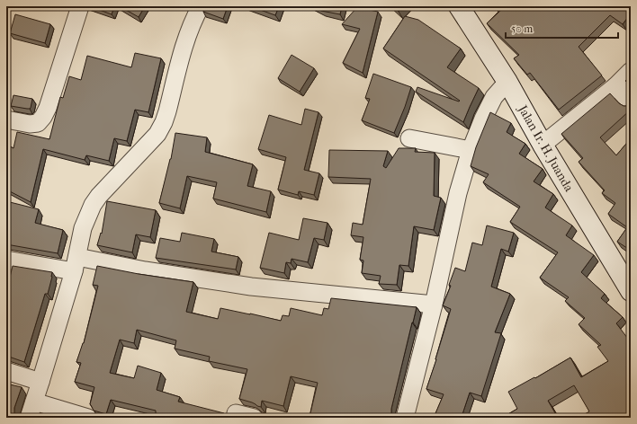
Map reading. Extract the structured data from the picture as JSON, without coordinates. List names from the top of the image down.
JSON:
{
  "streets": {
    "main road": ["Jalan Ir. H. Juanda"]
  },
  "scale_bar": "50 m"
}
